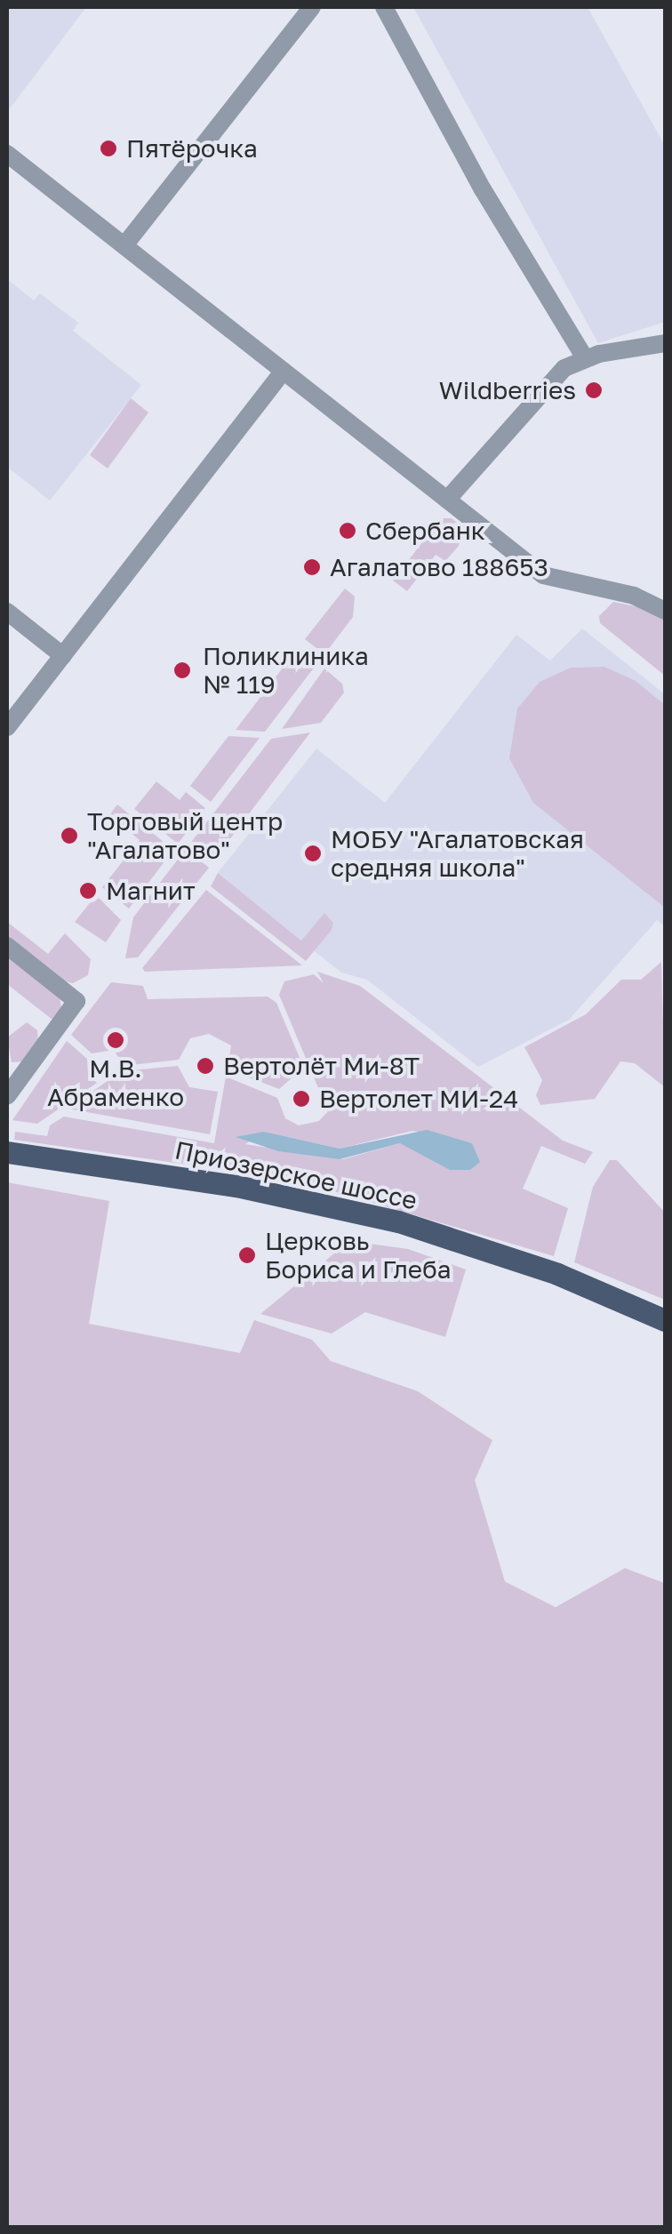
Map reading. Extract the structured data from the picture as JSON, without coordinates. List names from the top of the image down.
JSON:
{
  "streets": {
    "main road": ["Приозерское шоссе"]
  },
  "places": [
    "Пятёрочка",
    "Wildberries",
    "Сбербанк",
    "Агалатово 188653",
    "Поликлиника № 119",
    "Торговый центр \"Агалатово\"",
    "МОБУ \"Агалатовская средняя школа\"",
    "Магнит",
    "М.В. Абраменко",
    "Вертолёт Ми-8Т",
    "Вертолет МИ-24",
    "Церковь Бориса и Глеба"
  ]
}
